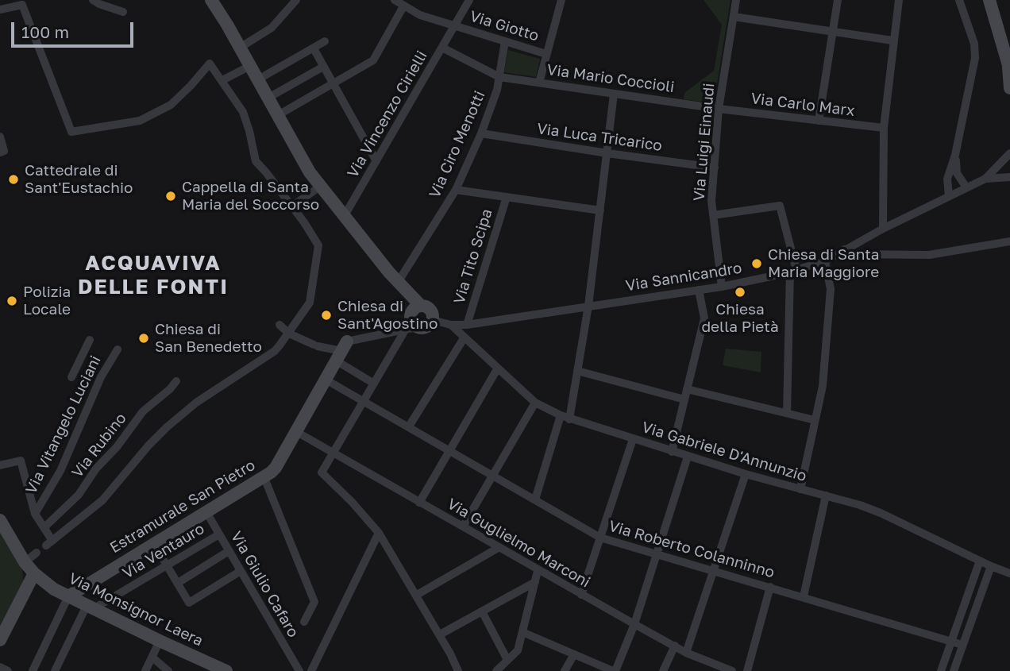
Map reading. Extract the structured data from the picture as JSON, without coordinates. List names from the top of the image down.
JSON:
{
  "streets": {
    "street": [
      "Via Giotto",
      "Via Mario Coccioli",
      "Via Carlo Marx",
      "Via Vincenzo Cirielli",
      "Via Luca Tricarico",
      "Via Luigi Einaudi",
      "Via Ciro Menotti",
      "Via Tito Scipa",
      "Via Sannicandro",
      "Via Vitangelo Luciani",
      "Via Rubino",
      "Via Gabriele D'Annunzio",
      "Estramurale San Pietro",
      "Via Guglielmo Marconi",
      "Via Roberto Colanninno",
      "Via Ventauro",
      "Via Giulio Cafaro",
      "Via Monsignor Laera"
    ]
  },
  "crossings": [
    ["Via Giotto", "Via Vincenzo Cirielli"],
    ["Via Giotto", "Via Ciro Menotti"],
    ["Via Mario Coccioli", "Via Carlo Marx"],
    ["Via Mario Coccioli", "Via Vincenzo Cirielli"],
    ["Via Mario Coccioli", "Via Luigi Einaudi"],
    ["Via Mario Coccioli", "Via Ciro Menotti"],
    ["Via Carlo Marx", "Via Luigi Einaudi"],
    ["Via Luca Tricarico", "Via Luigi Einaudi"],
    ["Via Luca Tricarico", "Via Ciro Menotti"],
    ["Via Luigi Einaudi", "Via Sannicandro"],
    ["Via Tito Scipa", "Via Sannicandro"],
    ["Via Sannicandro", "Via Gabriele D'Annunzio"],
    ["Estramurale San Pietro", "Via Guglielmo Marconi"],
    ["Estramurale San Pietro", "Via Roberto Colanninno"],
    ["Estramurale San Pietro", "Via Giulio Cafaro"],
    ["Estramurale San Pietro", "Via Monsignor Laera"],
    ["Via Ventauro", "Via Giulio Cafaro"],
    ["Via Ventauro", "Via Monsignor Laera"]
  ],
  "districts": ["ACQUAVIVA DELLE FONTI"],
  "places": [
    "Cattedrale di Sant'Eustachio",
    "Cappella di Santa Maria del Soccorso",
    "Chiesa di Santa Maria Maggiore",
    "Chiesa della Pietà",
    "Polizia Locale",
    "Chiesa di Sant'Agostino",
    "Chiesa di San Benedetto"
  ],
  "scale_bar": "100 m"
}
